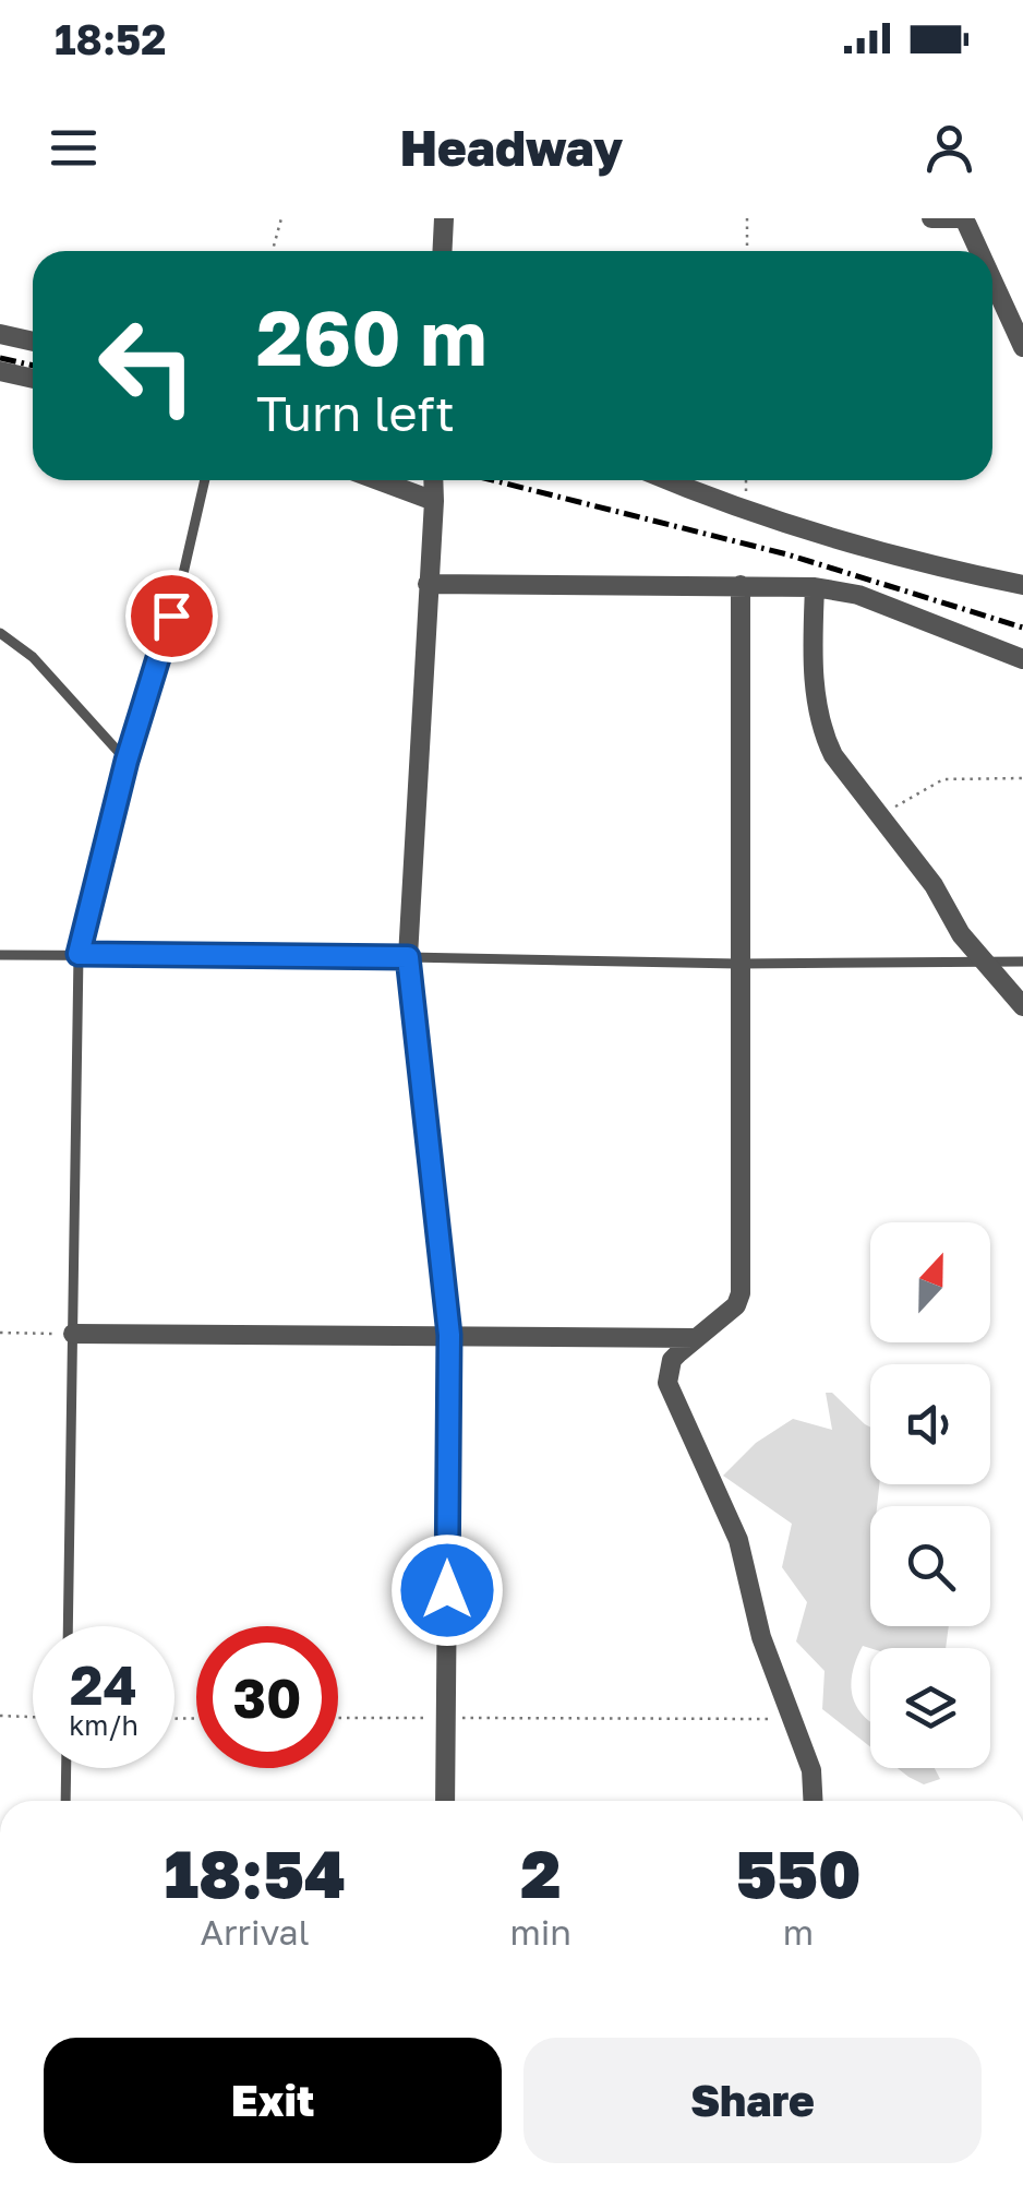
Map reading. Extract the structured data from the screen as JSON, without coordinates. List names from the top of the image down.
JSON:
{
  "north": "top",
  "page": {
    "status": "18:52",
    "header": "Headway",
    "turn": ["260 m", "Turn left"],
    "speed": "24 km/h",
    "limit": "30",
    "eta": [
      "18:54",
      "Arrival",
      "2",
      "min",
      "550",
      "m"
    ],
    "buttons": ["Exit", "Share"]
  }
}
